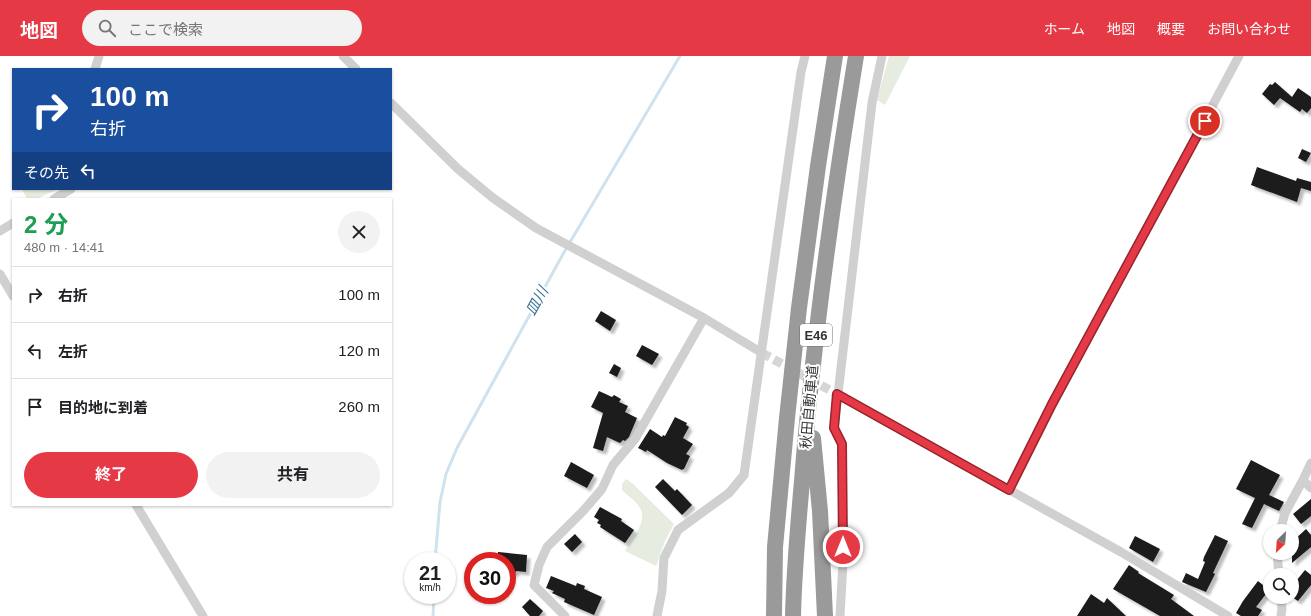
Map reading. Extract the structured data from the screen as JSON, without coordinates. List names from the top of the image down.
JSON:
{
  "streets": {
    "highway": ["E46", "秋田自動車道"]
  },
  "water": ["皿川"],
  "north": "bottom left",
  "page": {
    "header": "地図",
    "search": "ここで検索",
    "nav": [
      "ホーム",
      "地図",
      "概要",
      "お問い合わせ"
    ],
    "turn": ["100 m", "右折"],
    "then": "その先",
    "heading": ["2 分", "480 m · 14:41"],
    "list": [
      {
        "name": "右折",
        "value": "100 m"
      },
      {
        "name": "左折",
        "value": "120 m"
      },
      {
        "name": "目的地に到着",
        "value": "260 m"
      }
    ],
    "buttons": ["終了", "共有"],
    "speed": "21 km/h",
    "limit": "30"
  }
}
